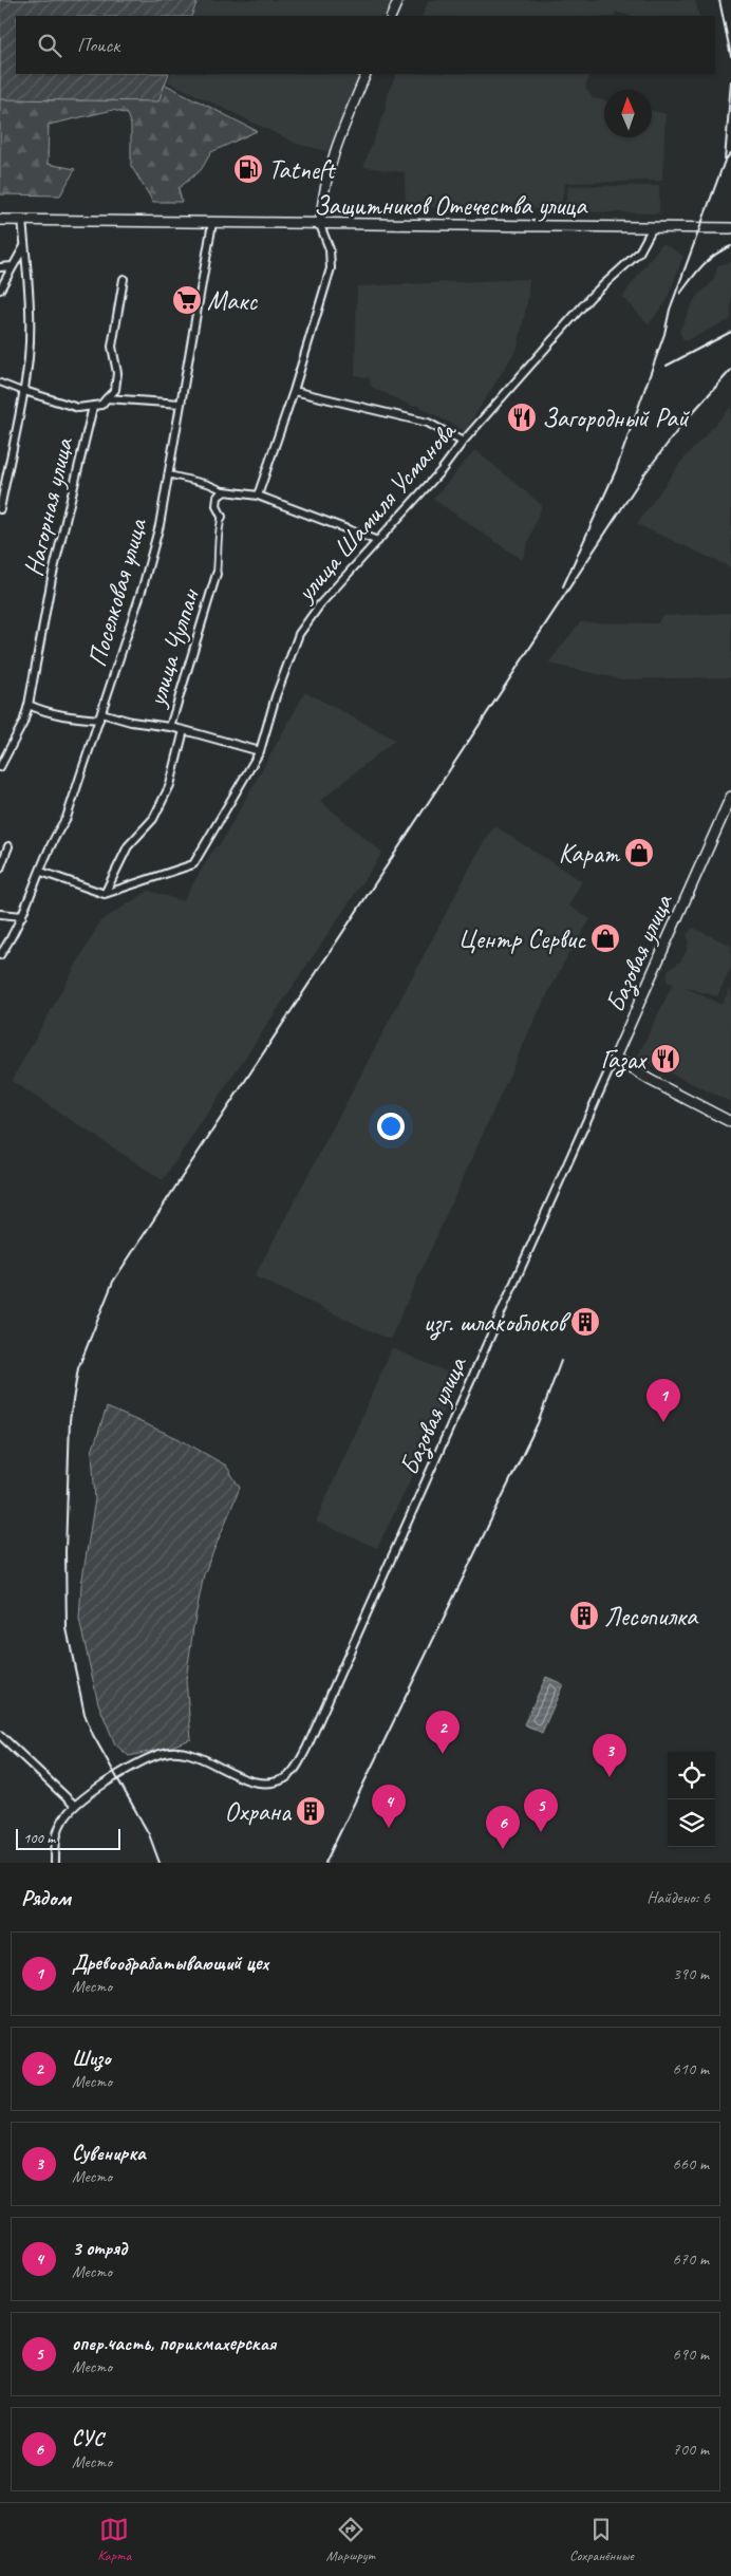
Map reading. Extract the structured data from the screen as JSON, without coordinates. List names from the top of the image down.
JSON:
{
  "streets": {
    "main road": ["Защитников Отечества улица", "Базовая улица"],
    "street": [
      "Нагорная улица",
      "улица Шамиля Усманова",
      "Поселковая улица",
      "улица Чулпан"
    ]
  },
  "crossings": [
    ["Защитников Отечества улица", "улица Шамиля Усманова"],
    ["Защитников Отечества улица", "Поселковая улица"],
    ["улица Шамиля Усманова", "улица Чулпан"]
  ],
  "places": {
    "fuel station": ["Tatneft"],
    "supermarket": ["Макс"],
    "restaurant": ["Загородный Рай", "Газах"],
    "shop": ["Карат", "Центр Сервис"],
    "building": ["изг. шлакоблоков", "Лесопилка", "Охрана"]
  },
  "scale_bar": "100 m",
  "north": "top",
  "page": {
    "search": "Поиск",
    "pins": [
      "1",
      "2",
      "3",
      "4",
      "5",
      "6"
    ],
    "scale": "100 m",
    "heading": ["Рядом", "Найдено: 6"],
    "list": [
      {
        "mark": "1",
        "name": "Древообрабатывающий цех",
        "note": "Место",
        "value": "390 m"
      },
      {
        "mark": "2",
        "name": "Шизо",
        "note": "Место",
        "value": "610 m"
      },
      {
        "mark": "3",
        "name": "Сувенирка",
        "note": "Место",
        "value": "660 m"
      },
      {
        "mark": "4",
        "name": "3 отряд",
        "note": "Место",
        "value": "670 m"
      },
      {
        "mark": "5",
        "name": "опер.часть, порикмахерская",
        "note": "Место",
        "value": "690 m"
      },
      {
        "mark": "6",
        "name": "СУС",
        "note": "Место",
        "value": "700 m"
      }
    ],
    "nav": ["Карта", "Маршрут", "Сохранённые"]
  }
}
